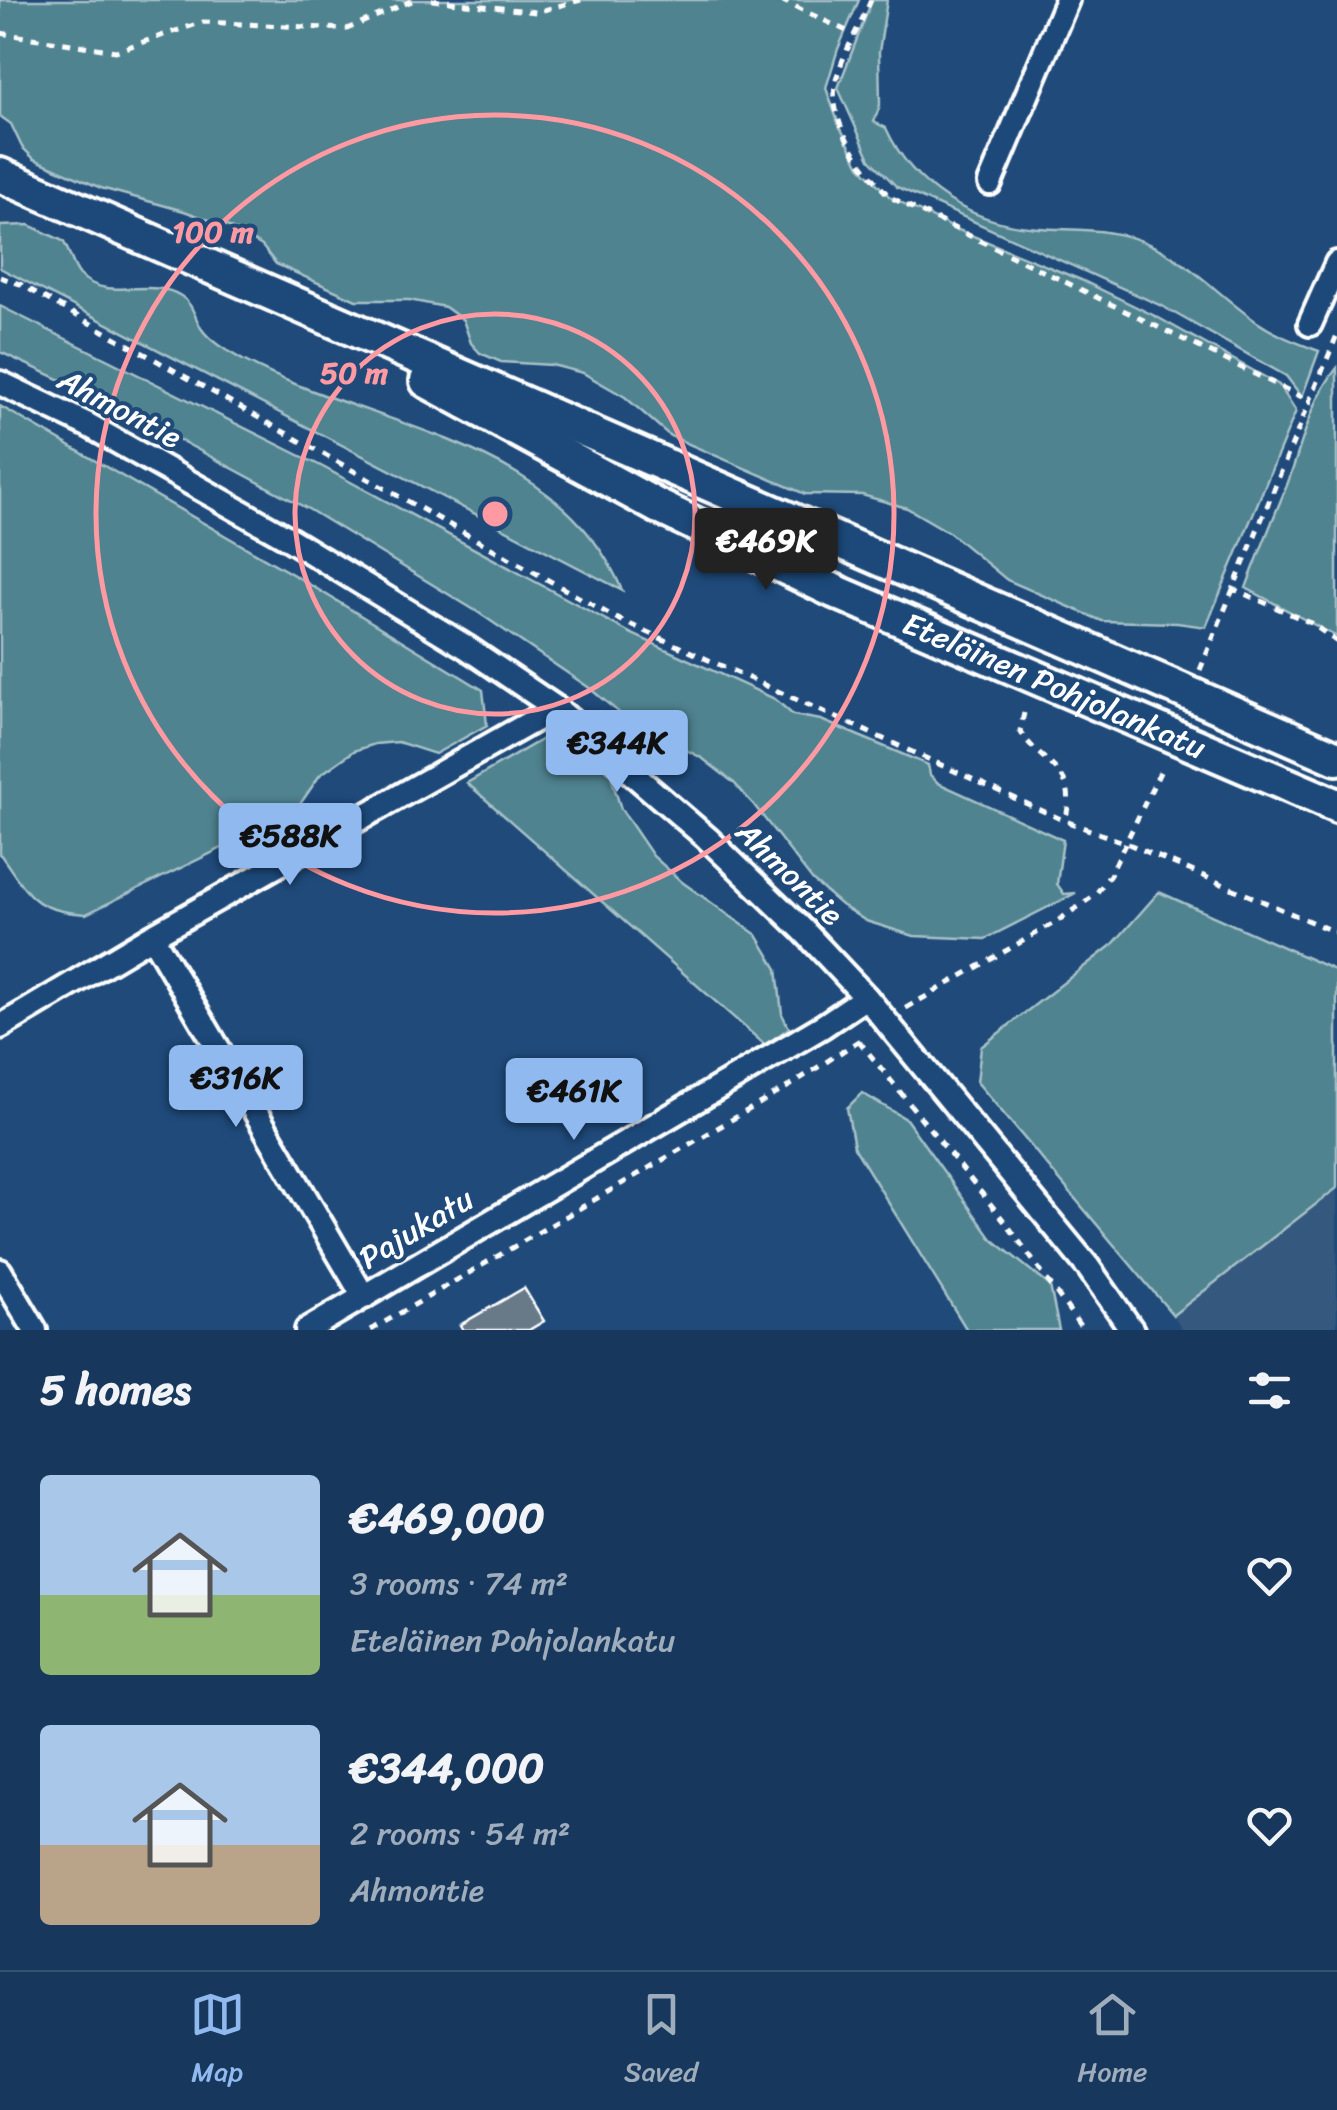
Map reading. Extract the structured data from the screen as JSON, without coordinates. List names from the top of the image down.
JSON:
{
  "streets": {
    "main road": ["Eteläinen Pohjolankatu"],
    "street": ["Ahmontie", "Pajukatu"]
  },
  "crossings": [
    ["Ahmontie", "Pajukatu"]
  ],
  "page": {
    "price": [
      "€469K",
      "€344K",
      "€588K",
      "€316K",
      "€461K"
    ],
    "heading": "5 homes",
    "list": [
      {
        "name": "€469,000",
        "note": "3 rooms · 74 m² · Eteläinen Pohjolankatu"
      },
      {
        "name": "€344,000",
        "note": "2 rooms · 54 m² · Ahmontie"
      }
    ],
    "tabs": ["Map", "Saved", "Home"]
  },
  "rings": ["100 m", "50 m"]
}
